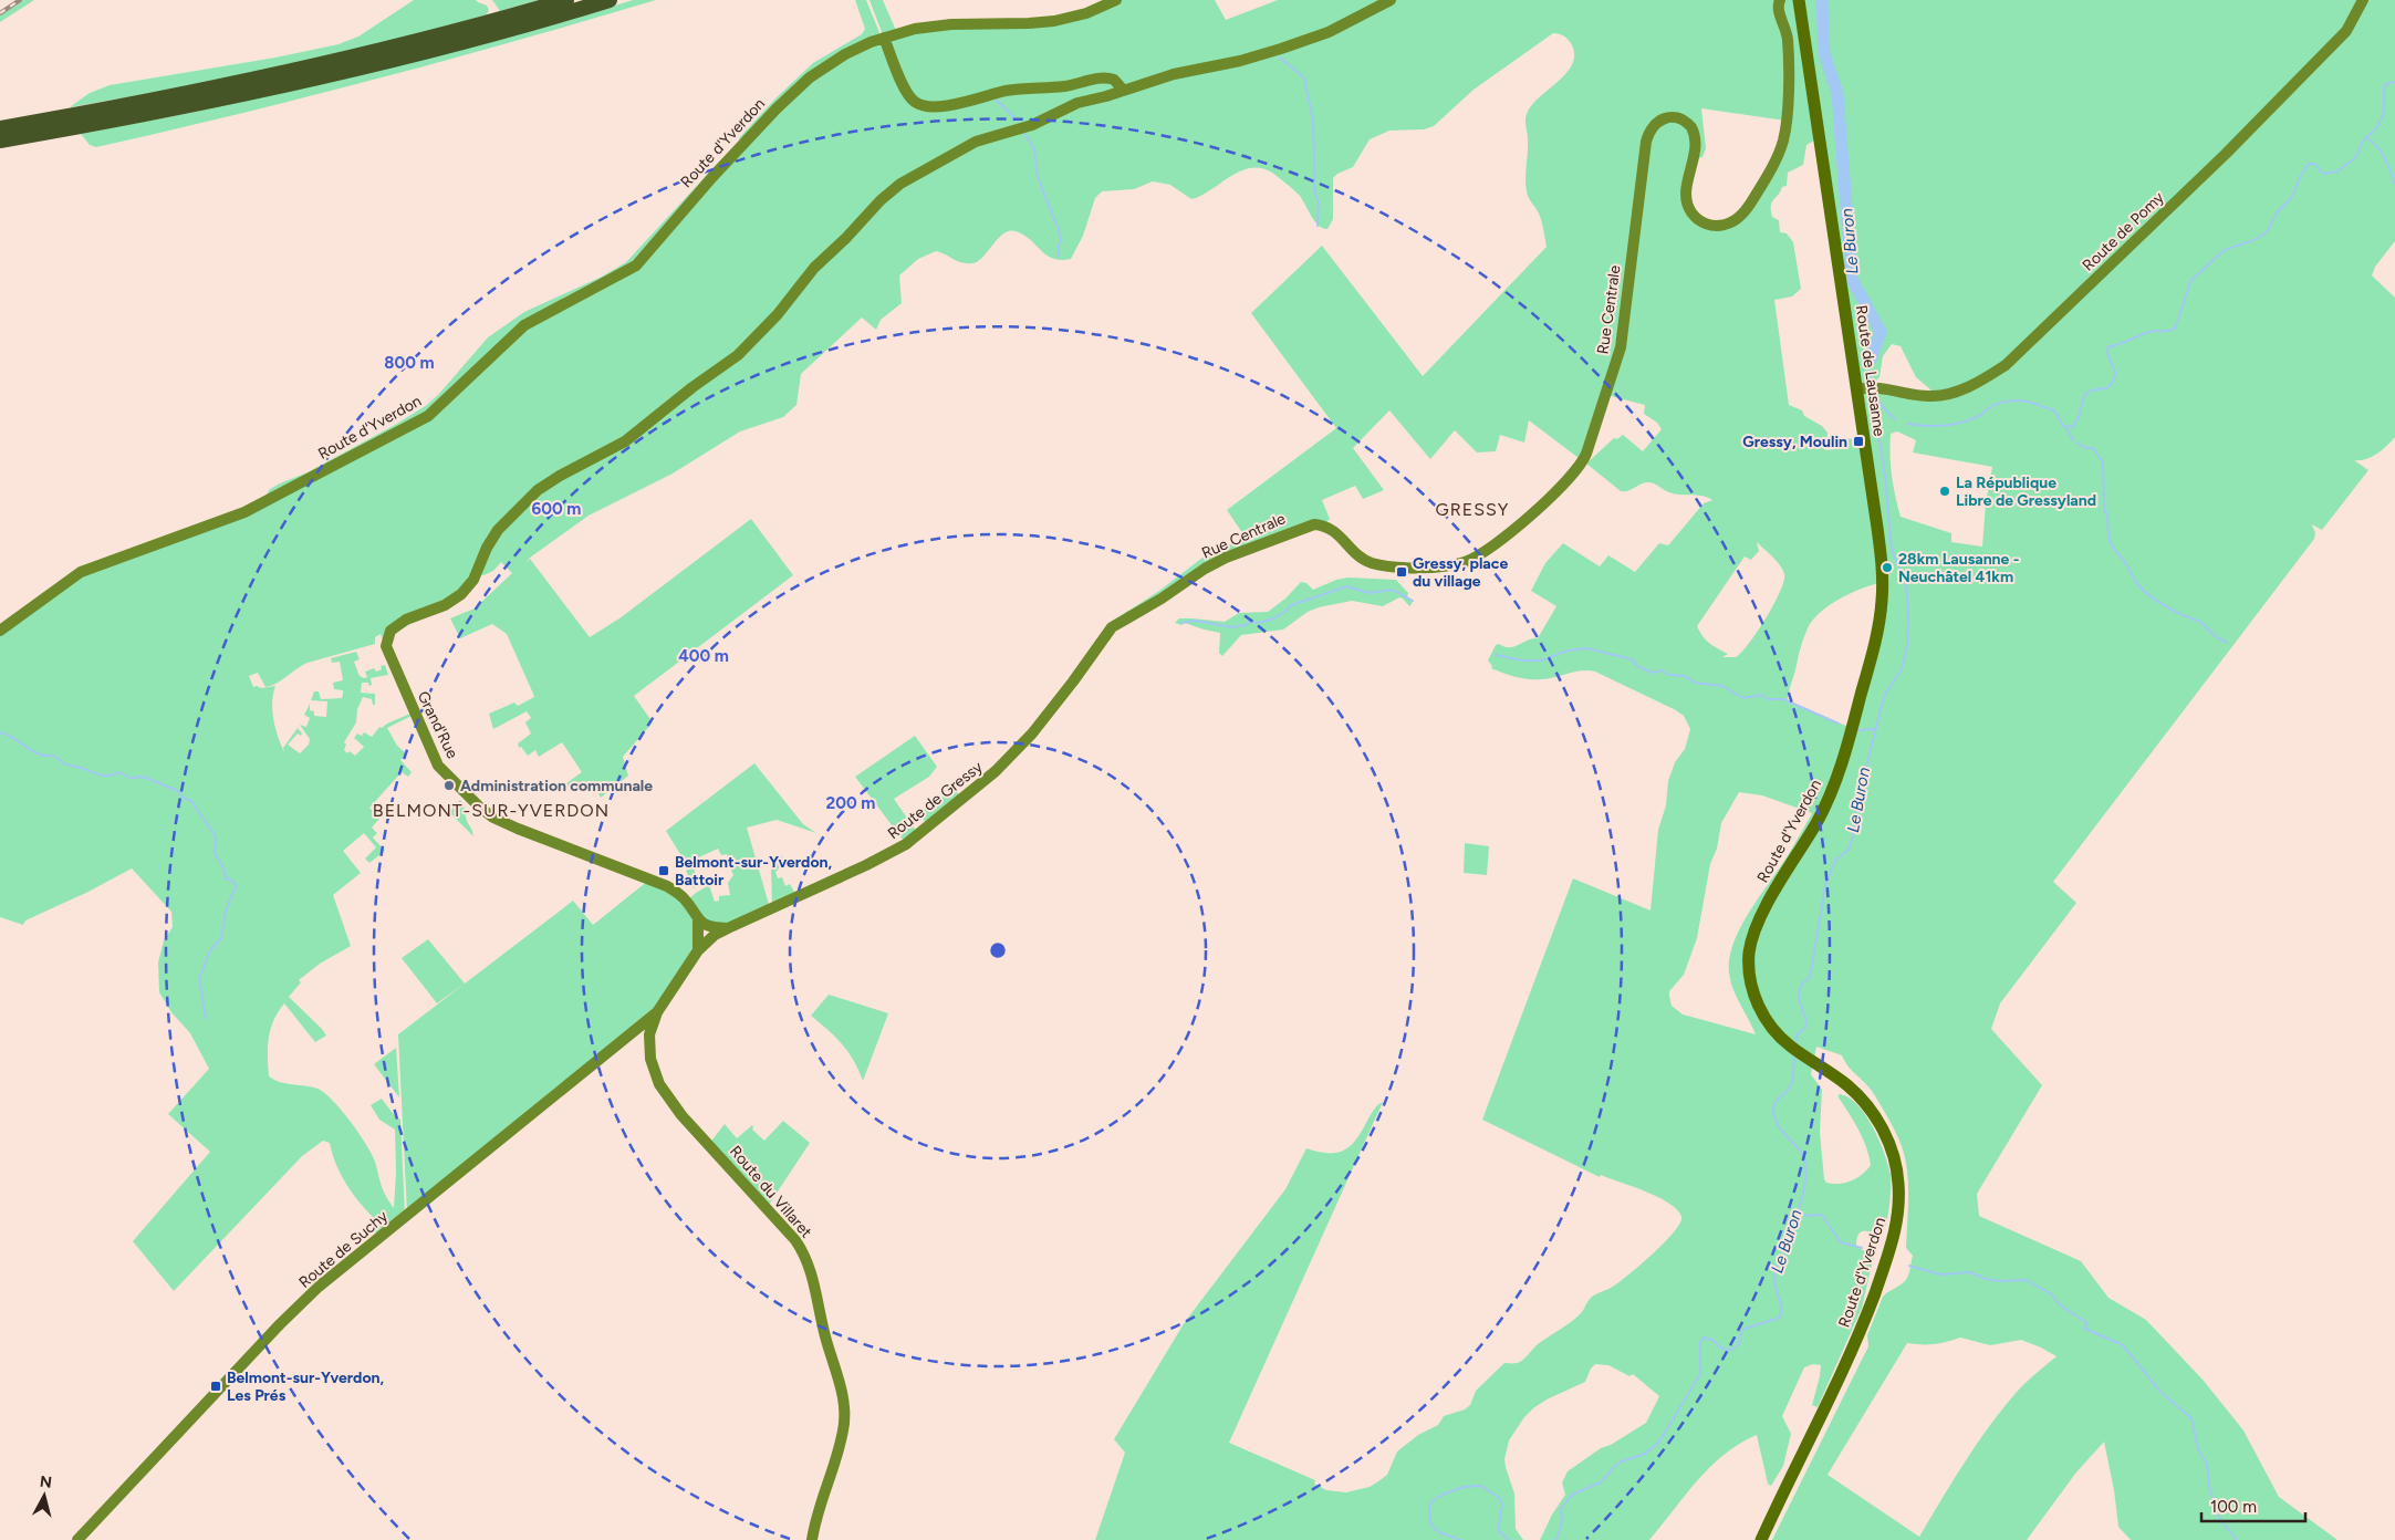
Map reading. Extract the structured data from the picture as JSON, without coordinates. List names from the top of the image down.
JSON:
{
  "streets": {
    "main road": ["Route d'Yverdon", "Route de Lausanne"],
    "street": [
      "Route de Pomy",
      "Rue Centrale",
      "Grand'Rue",
      "Route de Gressy",
      "Route du Villaret",
      "Route de Suchy"
    ]
  },
  "crossings": [
    ["Route d'Yverdon", "Route de Lausanne"],
    ["Route de Pomy", "Route de Lausanne"],
    ["Rue Centrale", "Route de Gressy"],
    ["Route de Gressy", "Route du Villaret"],
    ["Route du Villaret", "Route de Suchy"]
  ],
  "districts": ["GRESSY", "BELMONT-SUR-YVERDON"],
  "water": ["Le Buron"],
  "places": {
    "transit": [
      "Gressy, Moulin",
      "Gressy, place du village",
      "Belmont-sur-Yverdon, Battoir",
      "Belmont-sur-Yverdon, Les Prés"
    ],
    "other": ["La République Libre de Gressyland", "28km Lausanne - Neuchâtel 41km", "Administration communale"]
  },
  "scale_bar": "100 m",
  "north": "top",
  "rings": [
    "800 m",
    "600 m",
    "400 m",
    "200 m"
  ]
}
